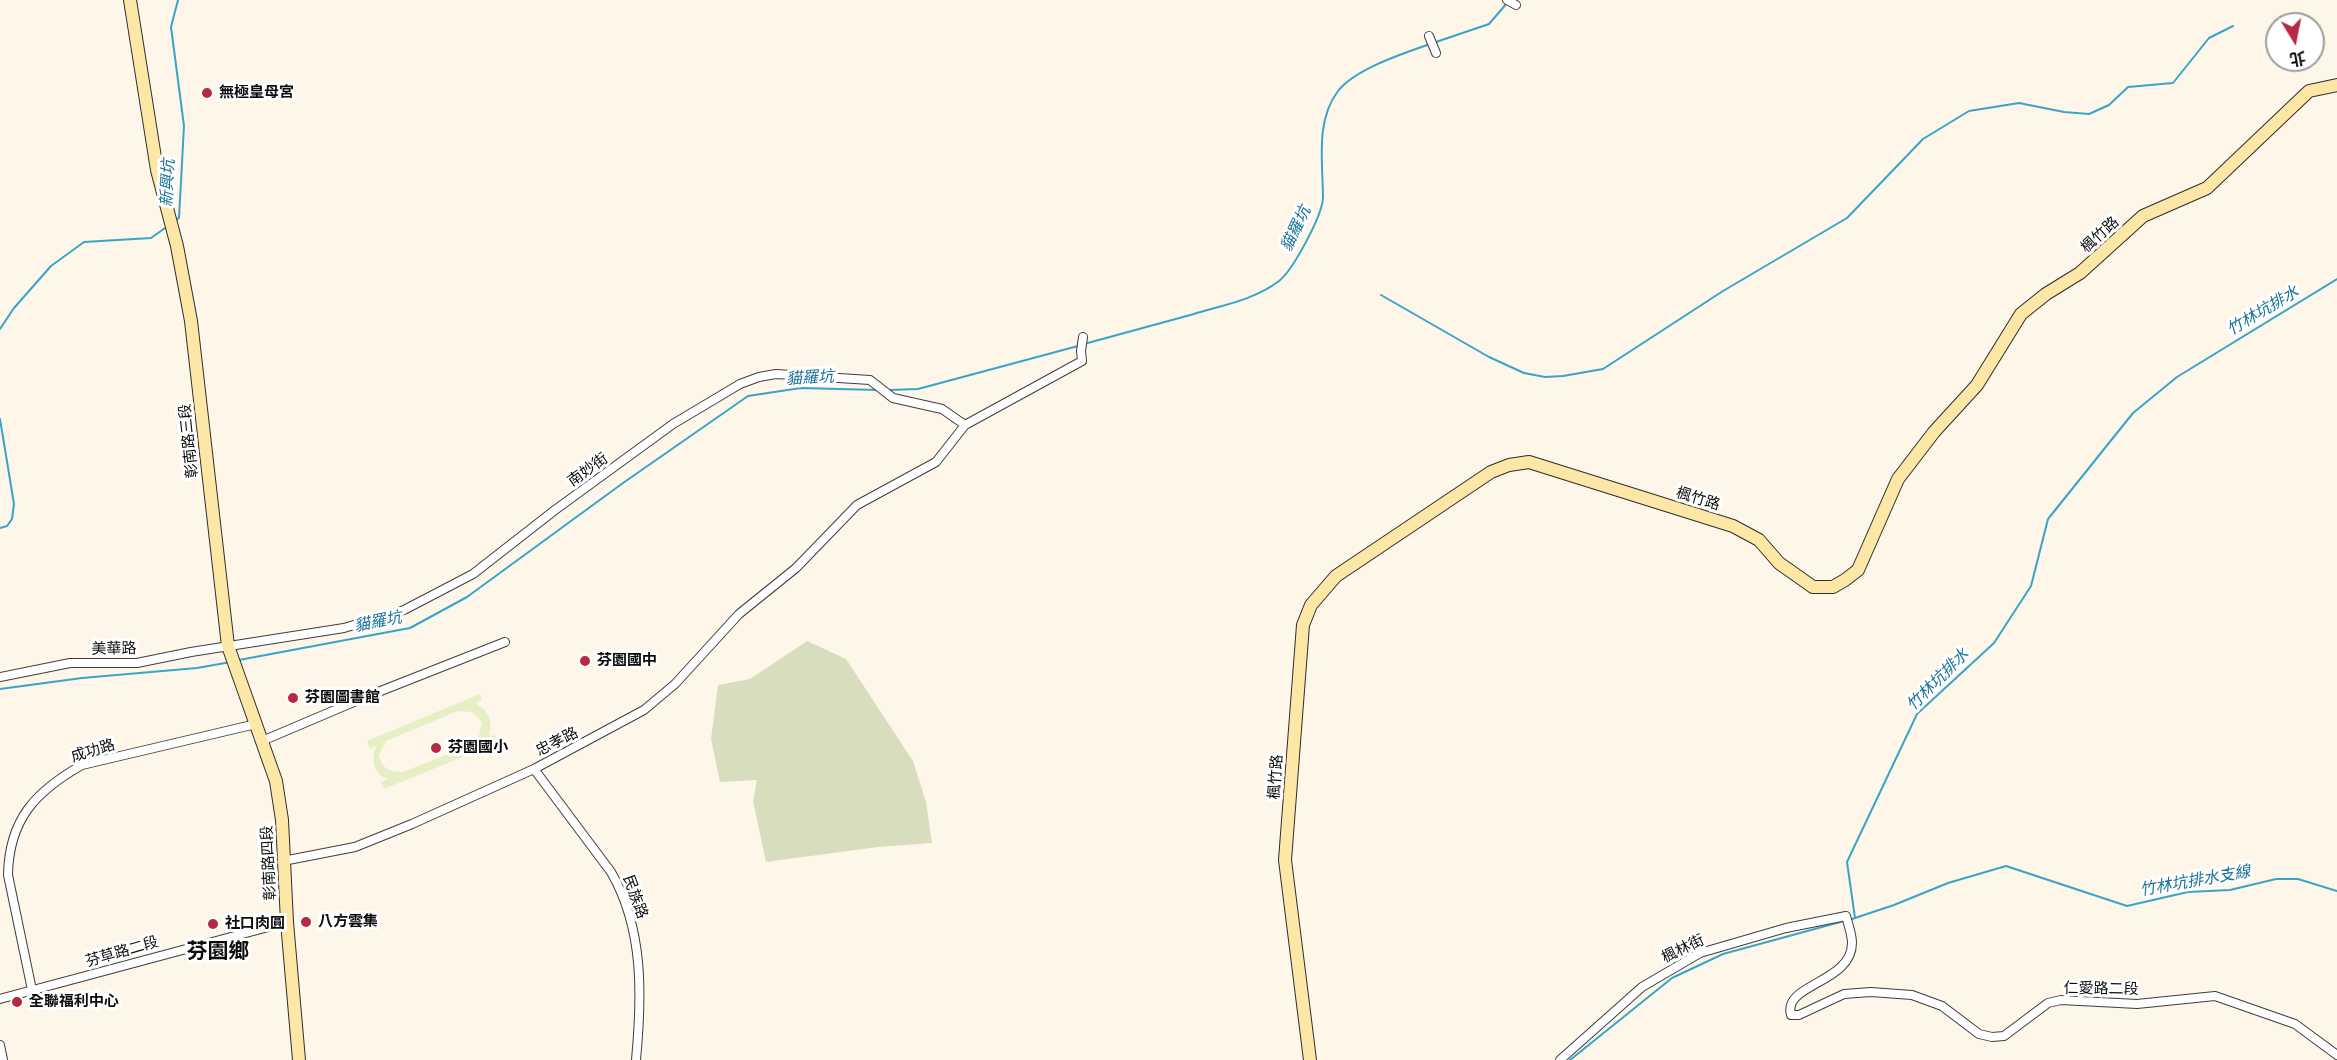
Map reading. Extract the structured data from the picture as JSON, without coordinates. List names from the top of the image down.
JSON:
{
  "streets": {
    "street": [
      "楓竹路",
      "彰南路三段",
      "南妙街",
      "美華路",
      "忠孝路",
      "成功路",
      "彰南路四段",
      "民族路",
      "楓林街",
      "芬草路二段",
      "仁愛路二段"
    ]
  },
  "crossings": [
    ["彰南路三段", "南妙街"],
    ["彰南路三段", "美華路"],
    ["彰南路三段", "彰南路四段"],
    ["南妙街", "美華路"],
    ["南妙街", "忠孝路"],
    ["忠孝路", "彰南路四段"],
    ["忠孝路", "民族路"],
    ["成功路", "彰南路四段"],
    ["成功路", "芬草路二段"],
    ["彰南路四段", "芬草路二段"],
    ["楓林街", "仁愛路二段"]
  ],
  "districts": ["芬園鄉"],
  "water": [
    "新興坑",
    "貓羅坑",
    "竹林坑排水",
    "竹林坑排水支線"
  ],
  "places": [
    "無極皇母宮",
    "芬園國中",
    "芬園圖書館",
    "芬園國小",
    "八方雲集",
    "社口肉圓",
    "全聯福利中心"
  ],
  "north": "bottom"
}
